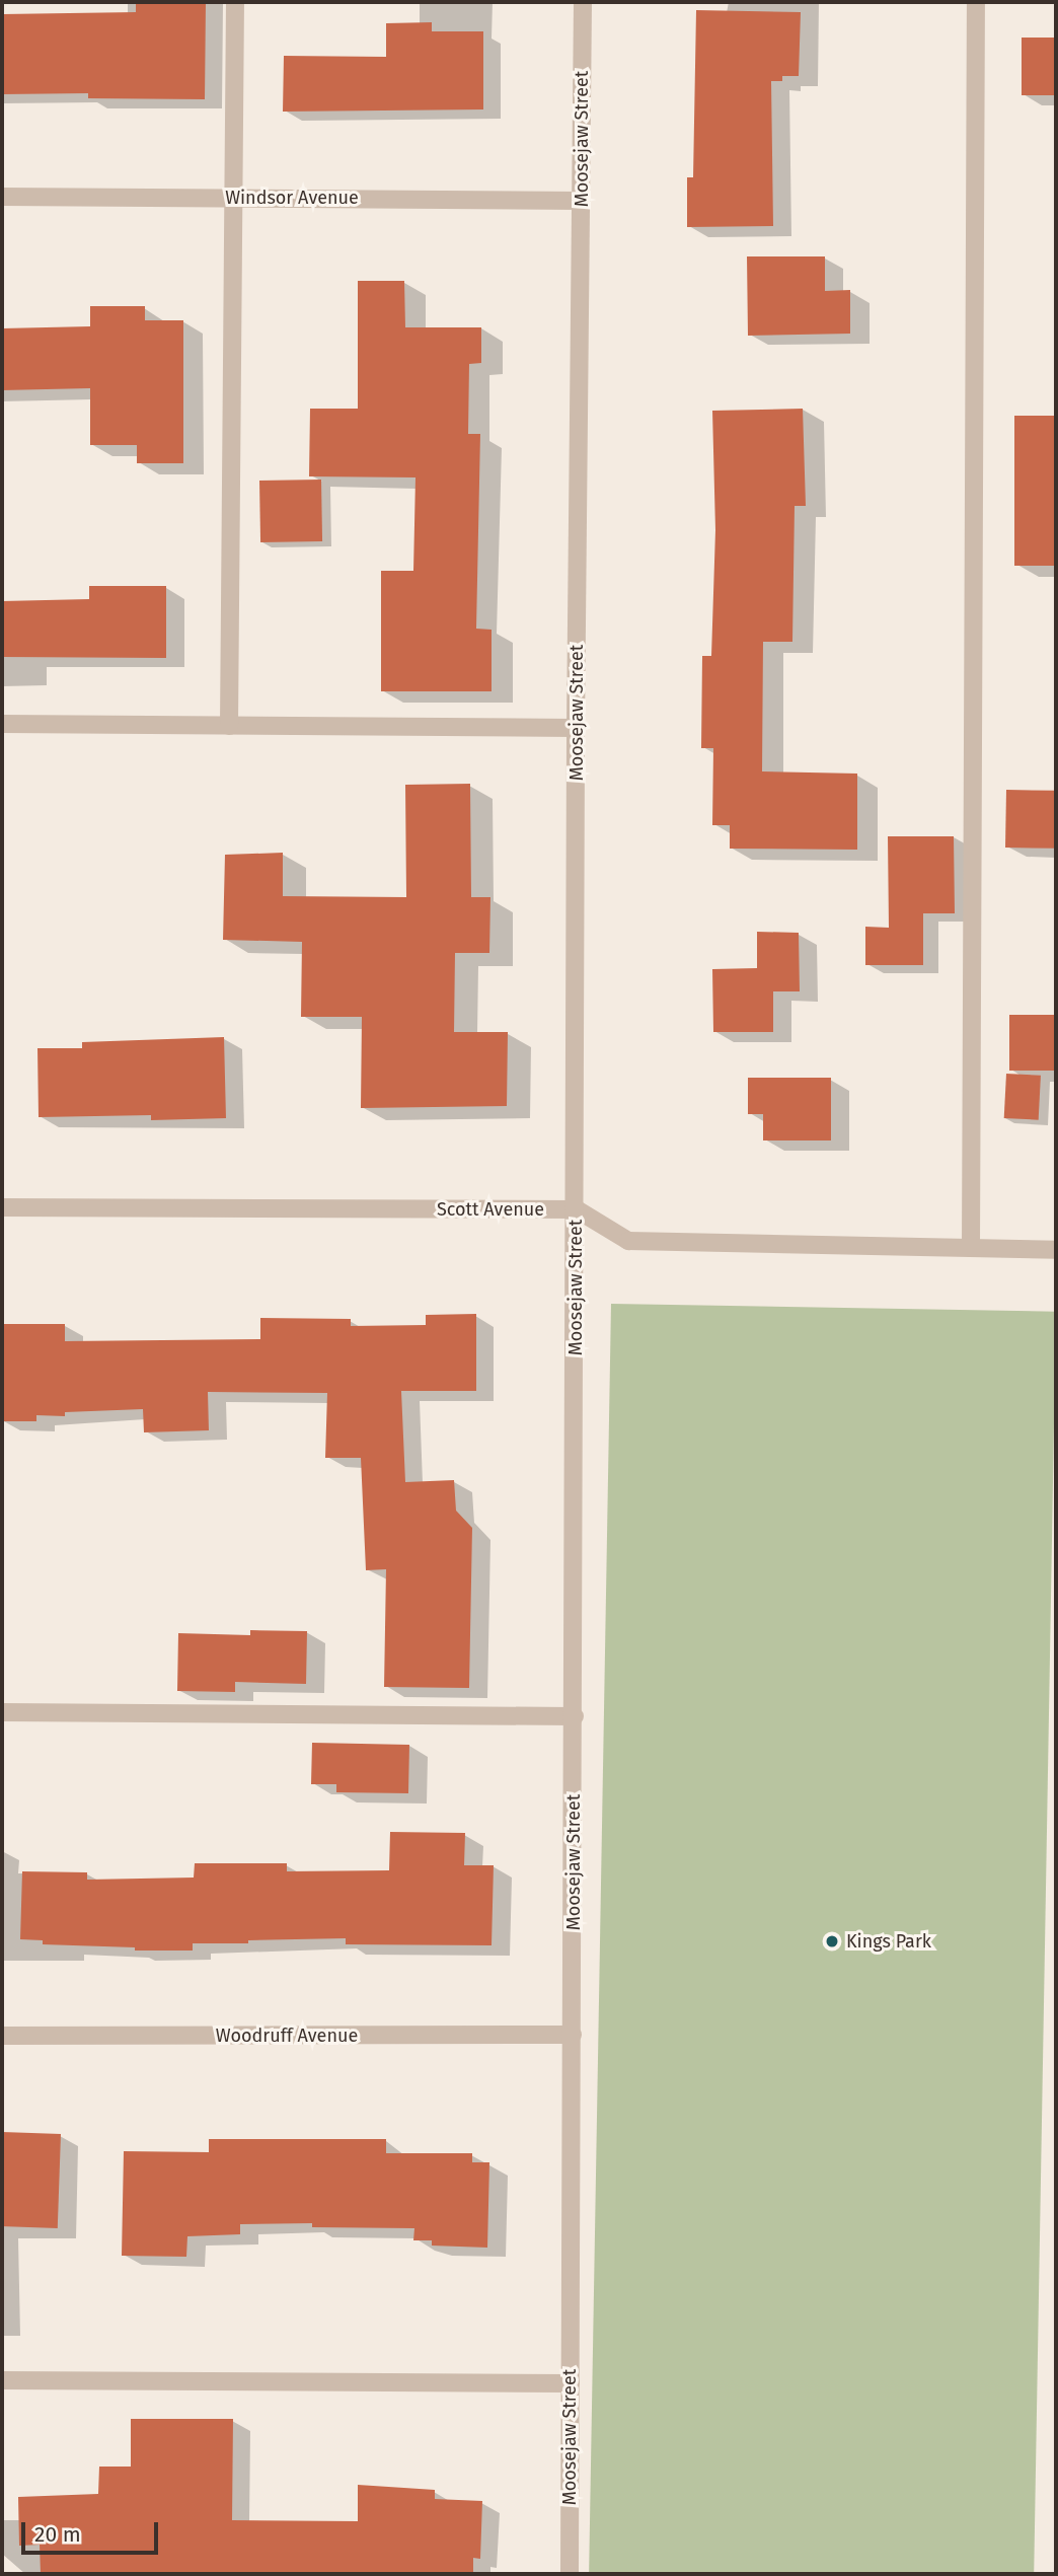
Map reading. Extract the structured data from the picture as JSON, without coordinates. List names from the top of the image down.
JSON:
{
  "streets": {
    "street": [
      "Moosejaw Street",
      "Windsor Avenue",
      "Scott Avenue",
      "Woodruff Avenue"
    ]
  },
  "crossings": [
    ["Moosejaw Street", "Windsor Avenue"],
    ["Moosejaw Street", "Scott Avenue"],
    ["Moosejaw Street", "Woodruff Avenue"]
  ],
  "places": ["Kings Park"],
  "scale_bar": "20 m"
}
